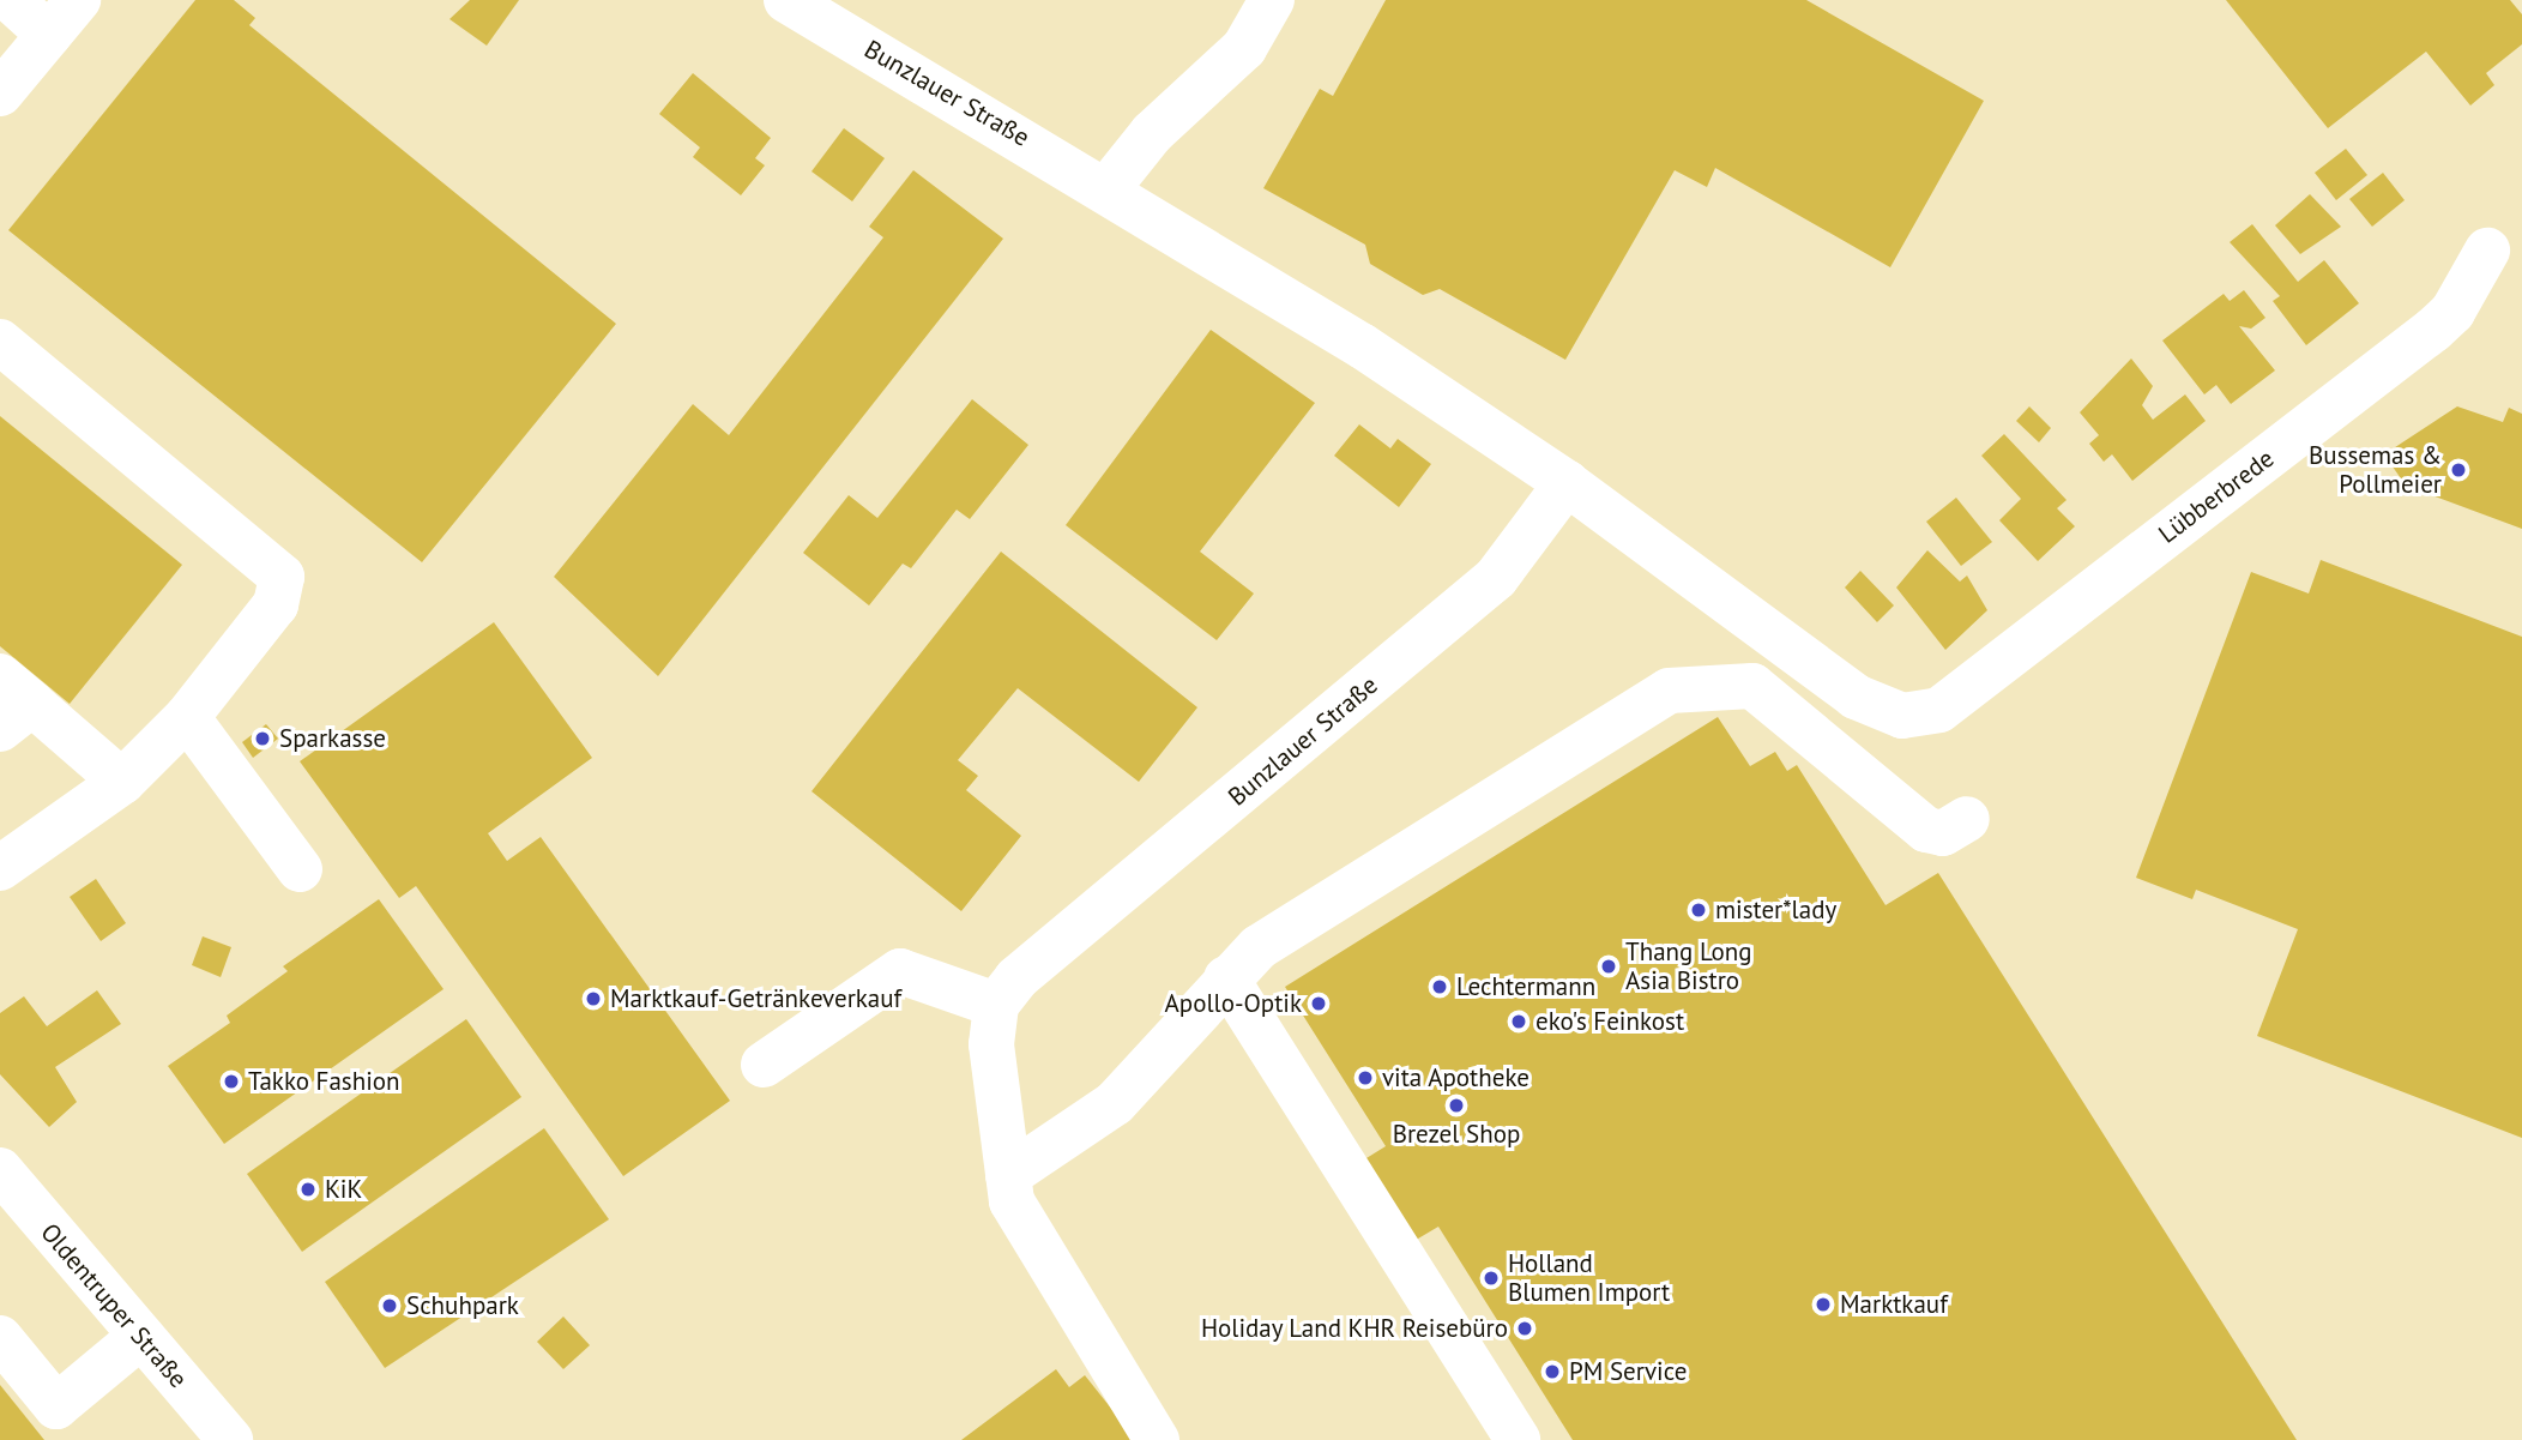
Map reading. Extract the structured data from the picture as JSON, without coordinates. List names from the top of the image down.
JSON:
{
  "streets": {
    "street": ["Bunzlauer Straße", "Lübberbrede", "Oldentruper Straße"]
  },
  "crossings": [
    ["Bunzlauer Straße", "Lübberbrede"]
  ],
  "places": [
    "Bussemas & Pollmeier",
    "Sparkasse",
    "mister*lady",
    "Thang Long Asia Bistro",
    "Lechtermann",
    "Marktkauf-Getränkeverkauf",
    "Apollo-Optik",
    "eko's Feinkost",
    "vita Apotheke",
    "Takko Fashion",
    "Brezel Shop",
    "KiK",
    "Holland Blumen Import",
    "Marktkauf",
    "Schuhpark",
    "Holiday Land KHR Reisebüro",
    "PM Service"
  ]
}
